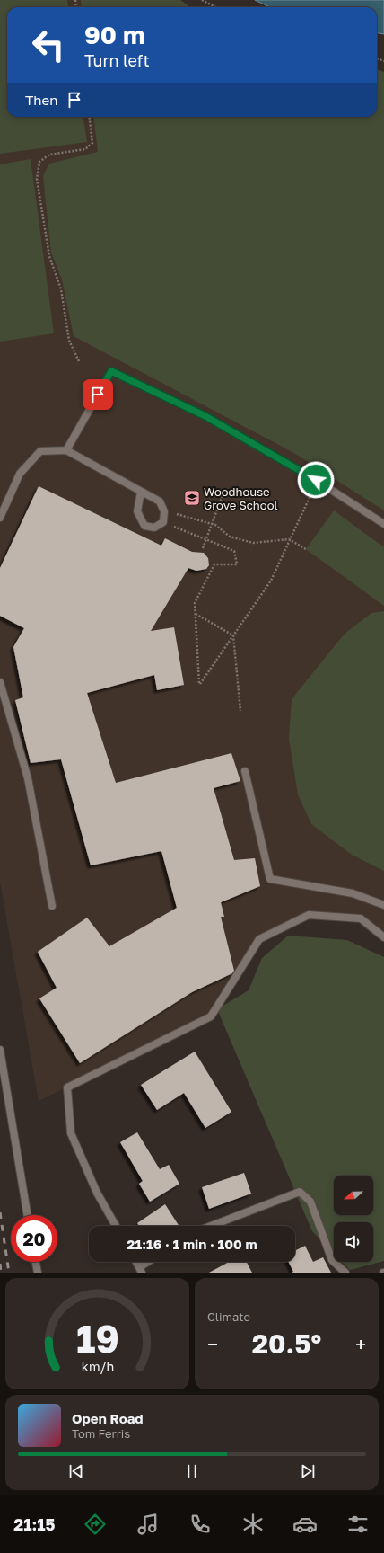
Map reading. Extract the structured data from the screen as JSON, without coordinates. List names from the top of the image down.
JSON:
{
  "places": {
    "school or university": ["Woodhouse Grove School"]
  },
  "north": "left",
  "page": {
    "turn": ["90 m", "Turn left"],
    "then": "Then",
    "limit": "20",
    "trip": "21:16 · 1 min · 100 m",
    "tile": "Climate",
    "heat": ["−", "20.5°", "+"],
    "song": ["Open Road", "Tom Ferris"],
    "tabs": "21:15",
    "gauge": ["19", "km/h"]
  }
}
